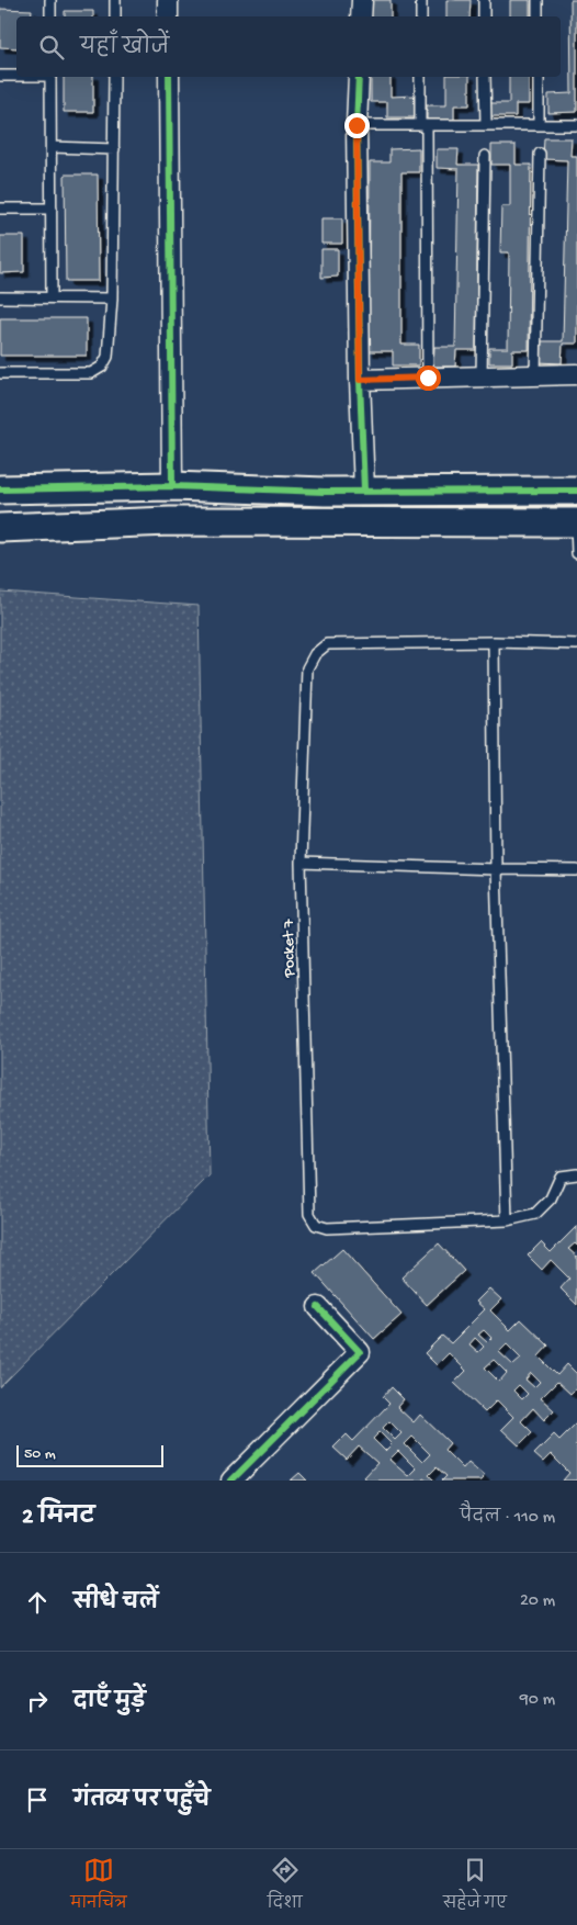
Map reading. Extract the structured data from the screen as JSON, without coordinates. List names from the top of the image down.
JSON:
{
  "streets": {
    "lane": ["Pocket 7"]
  },
  "scale_bar": "50 m",
  "page": {
    "search": "यहाँ खोजें",
    "scale": "50 m",
    "heading": ["2 मिनट", "पैदल · 110 m"],
    "list": [
      ["सीधे चलें", "20 m"],
      ["दाएँ मुड़ें", "90 m"],
      "गंतव्य पर पहुँचे"
    ],
    "nav": ["मानचित्र", "दिशा", "सहेजे गए"]
  }
}
